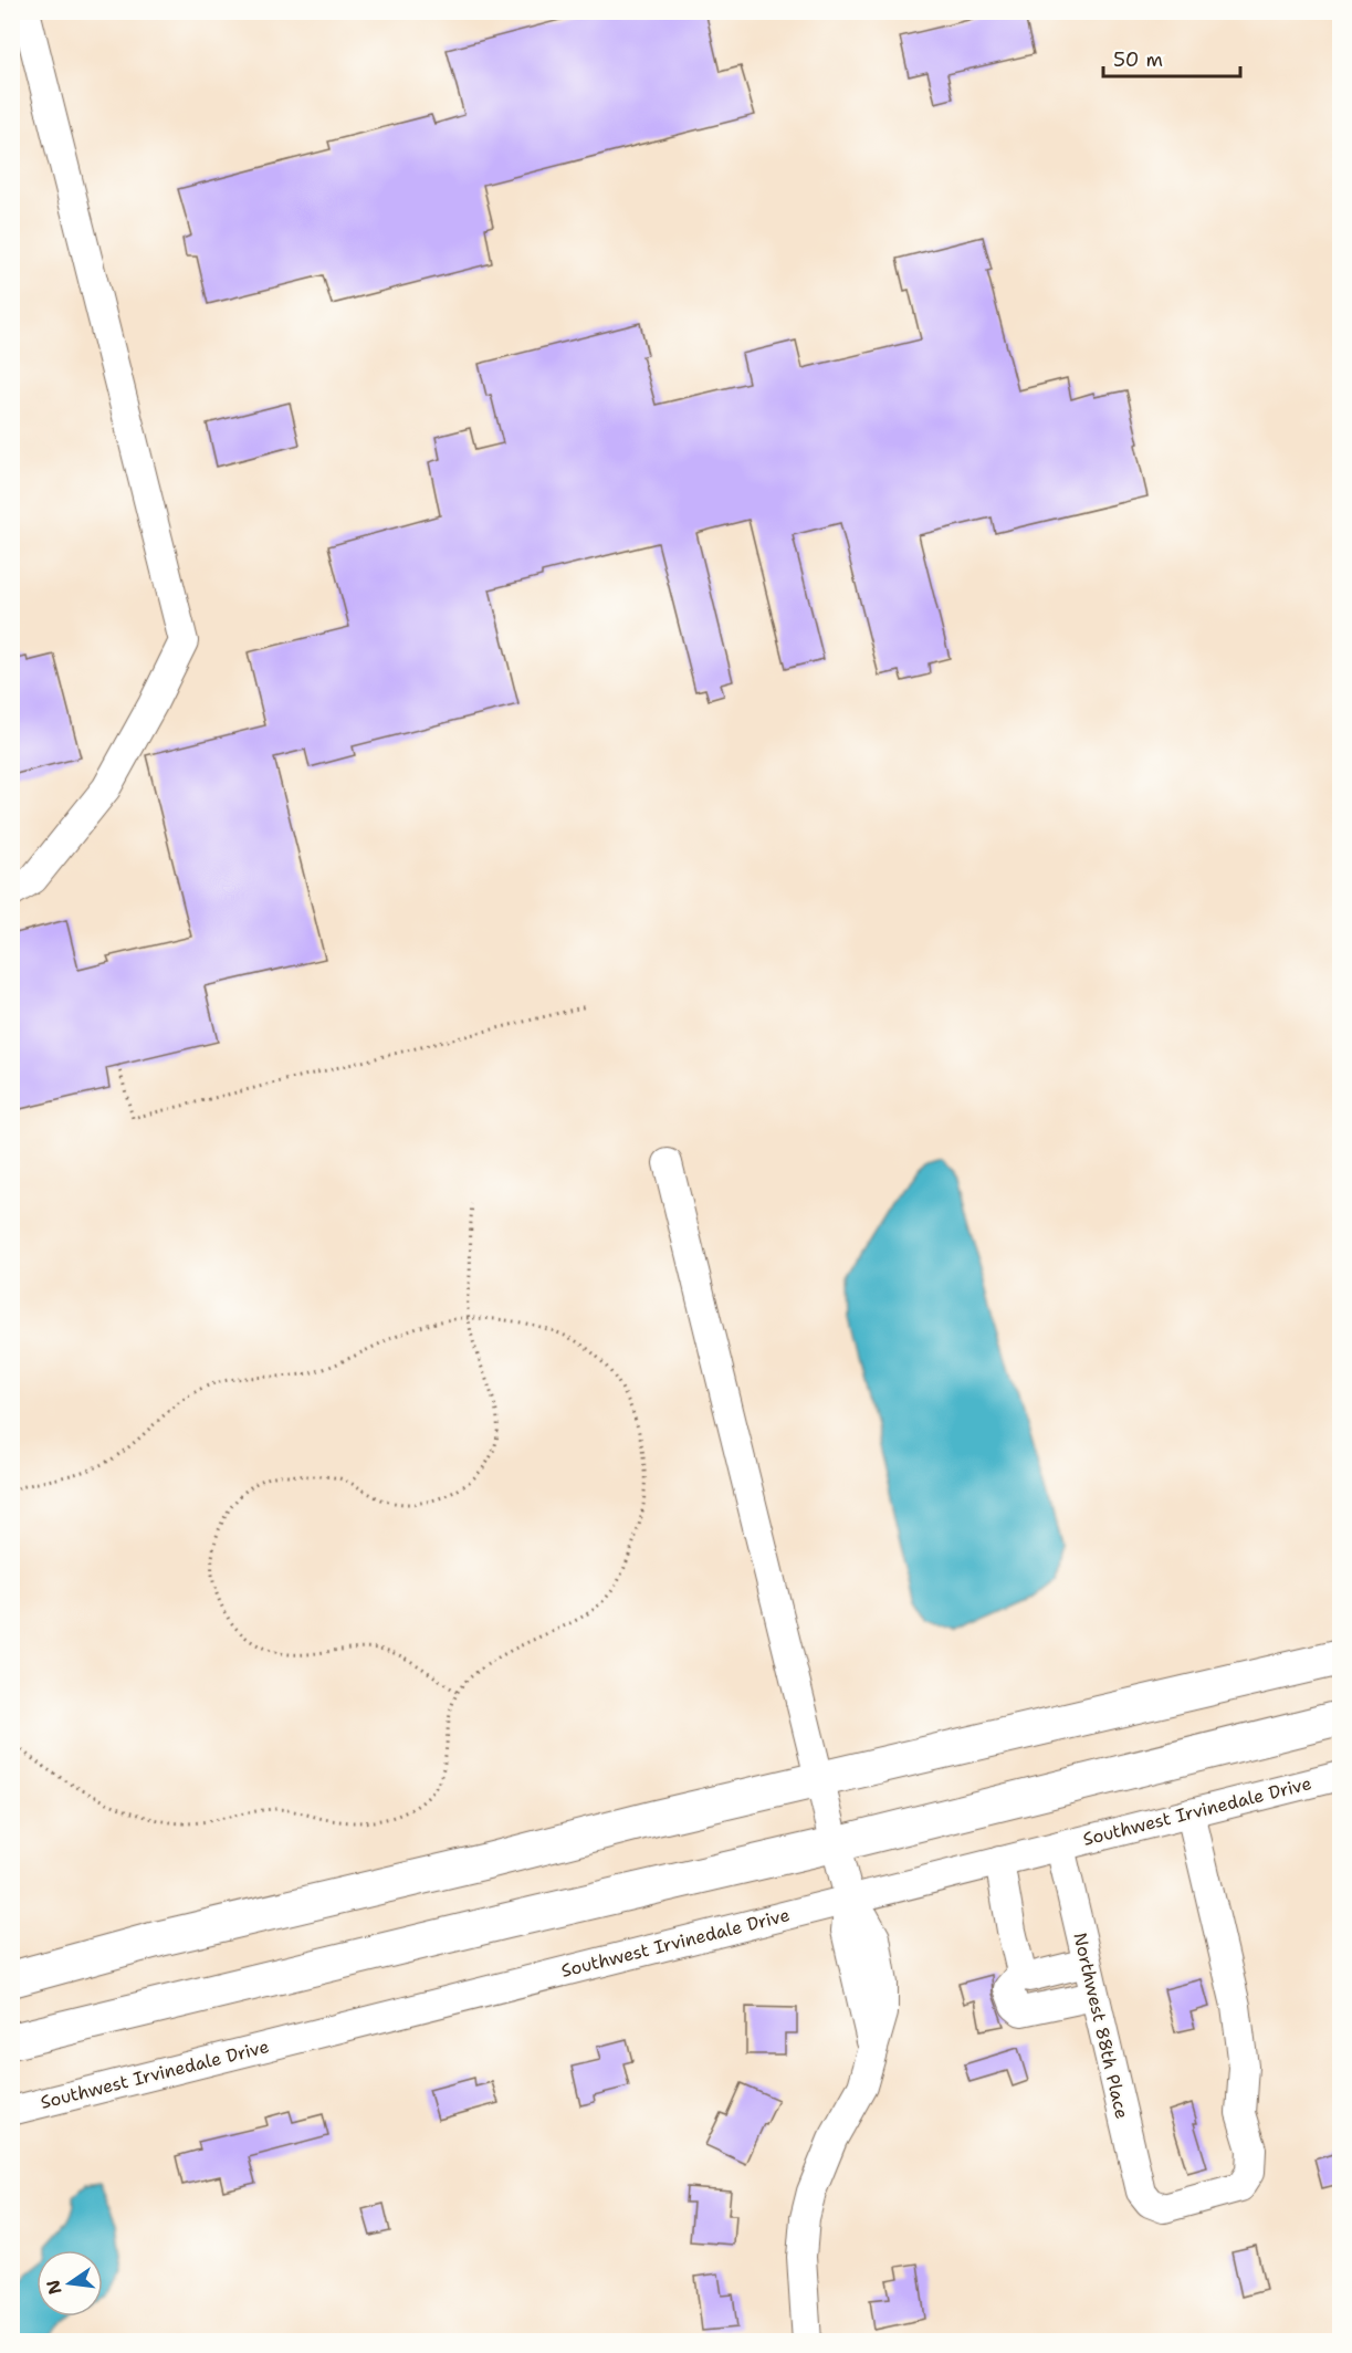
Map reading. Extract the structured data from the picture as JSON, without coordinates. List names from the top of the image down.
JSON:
{
  "streets": {
    "street": ["Southwest Irvinedale Drive", "Northwest 88th Place"]
  },
  "crossings": [
    ["Southwest Irvinedale Drive", "Northwest 88th Place"]
  ],
  "scale_bar": "50 m",
  "north": "left"
}
